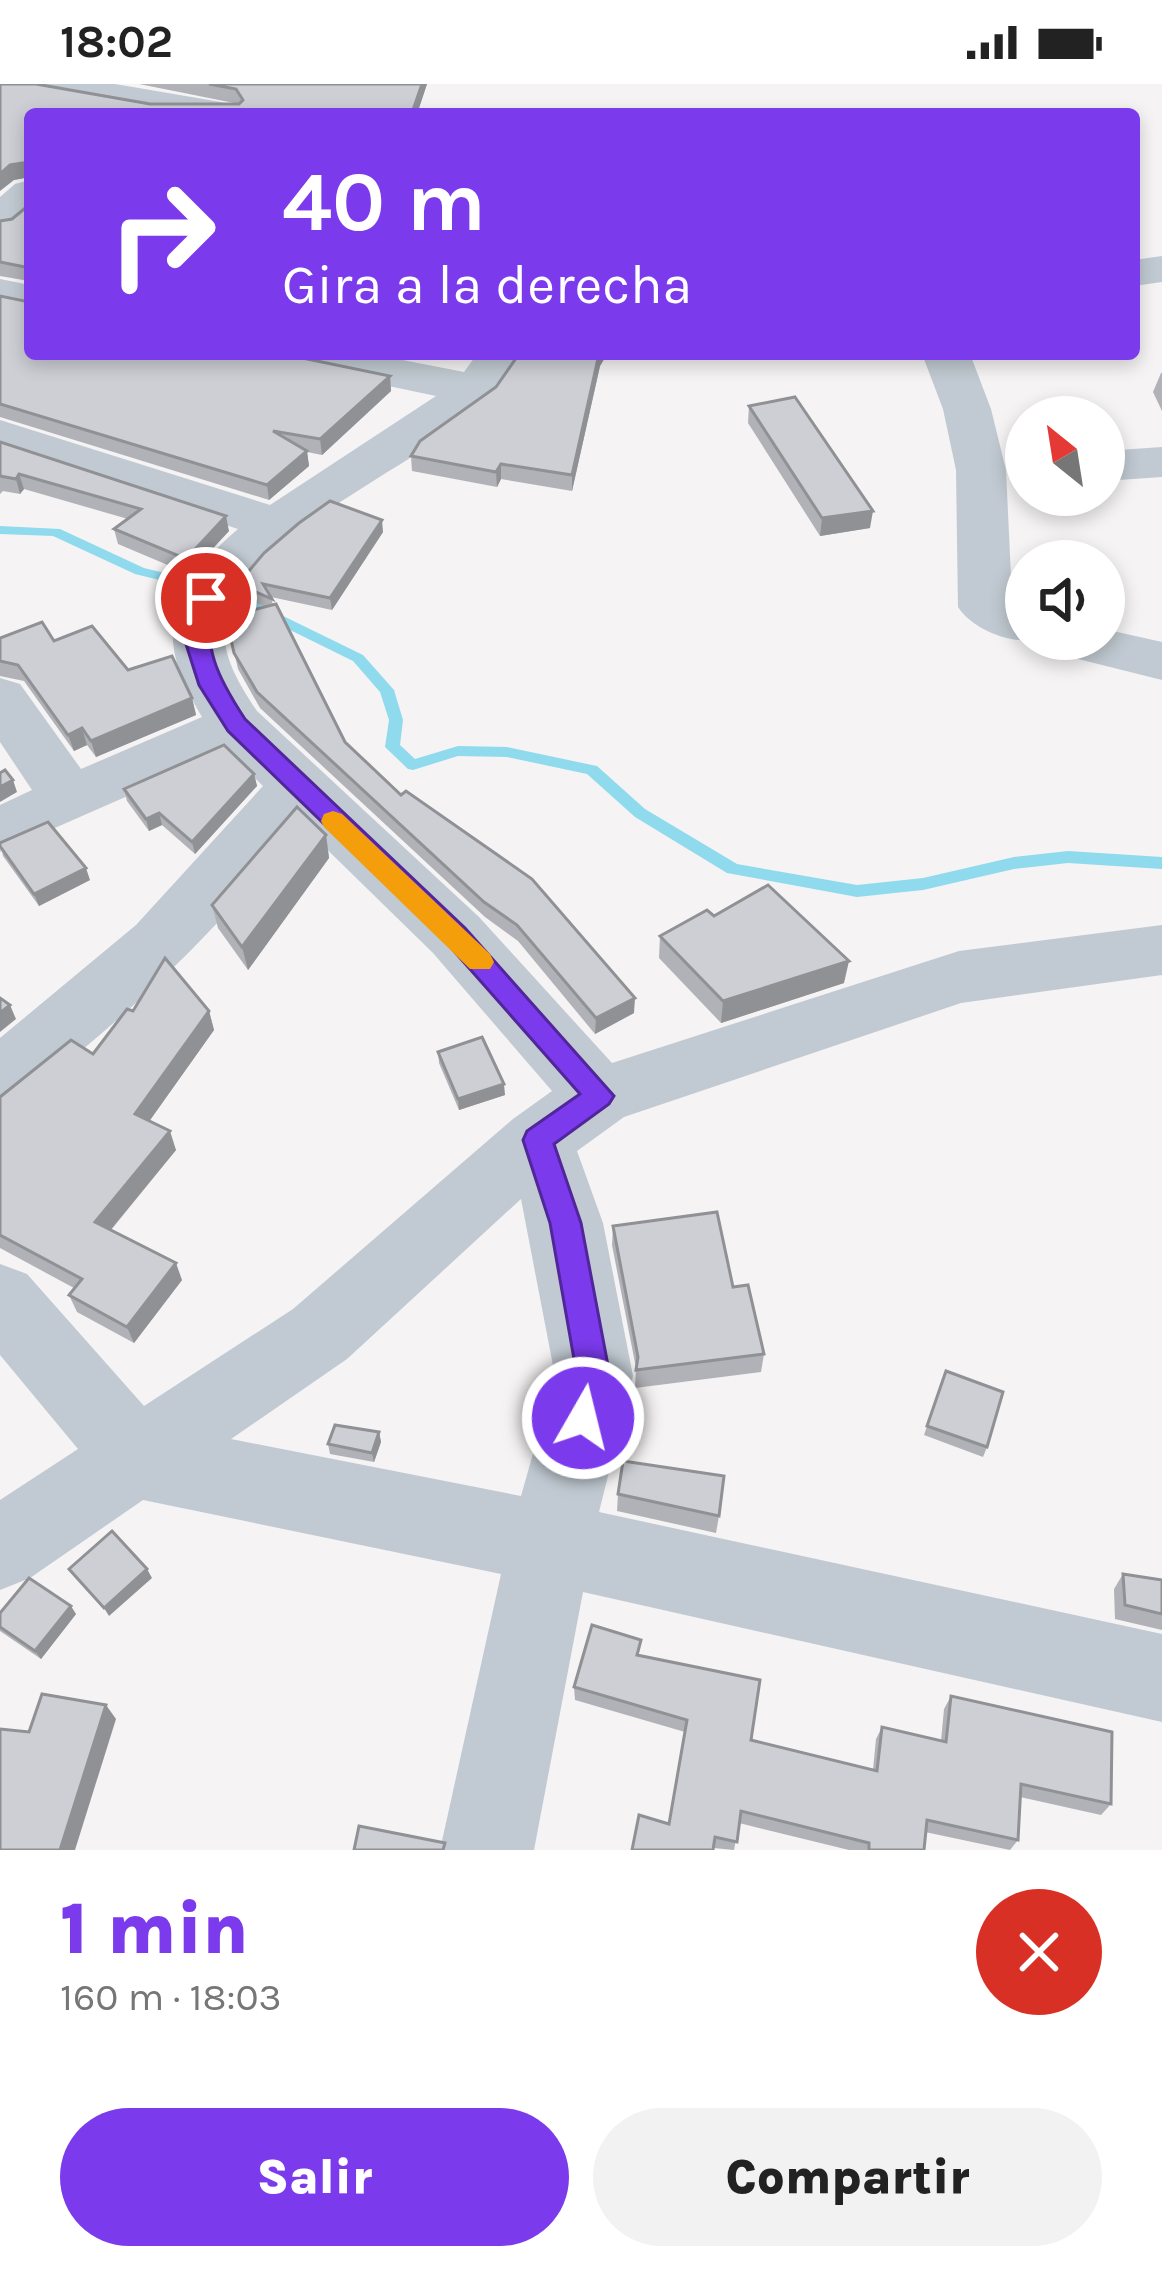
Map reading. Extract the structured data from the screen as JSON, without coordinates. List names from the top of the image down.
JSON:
{
  "north": "top left",
  "page": {
    "status": "18:02",
    "turn": ["40 m", "Gira a la derecha"],
    "heading": ["1 min", "160 m · 18:03"],
    "buttons": ["Salir", "Compartir"]
  }
}
